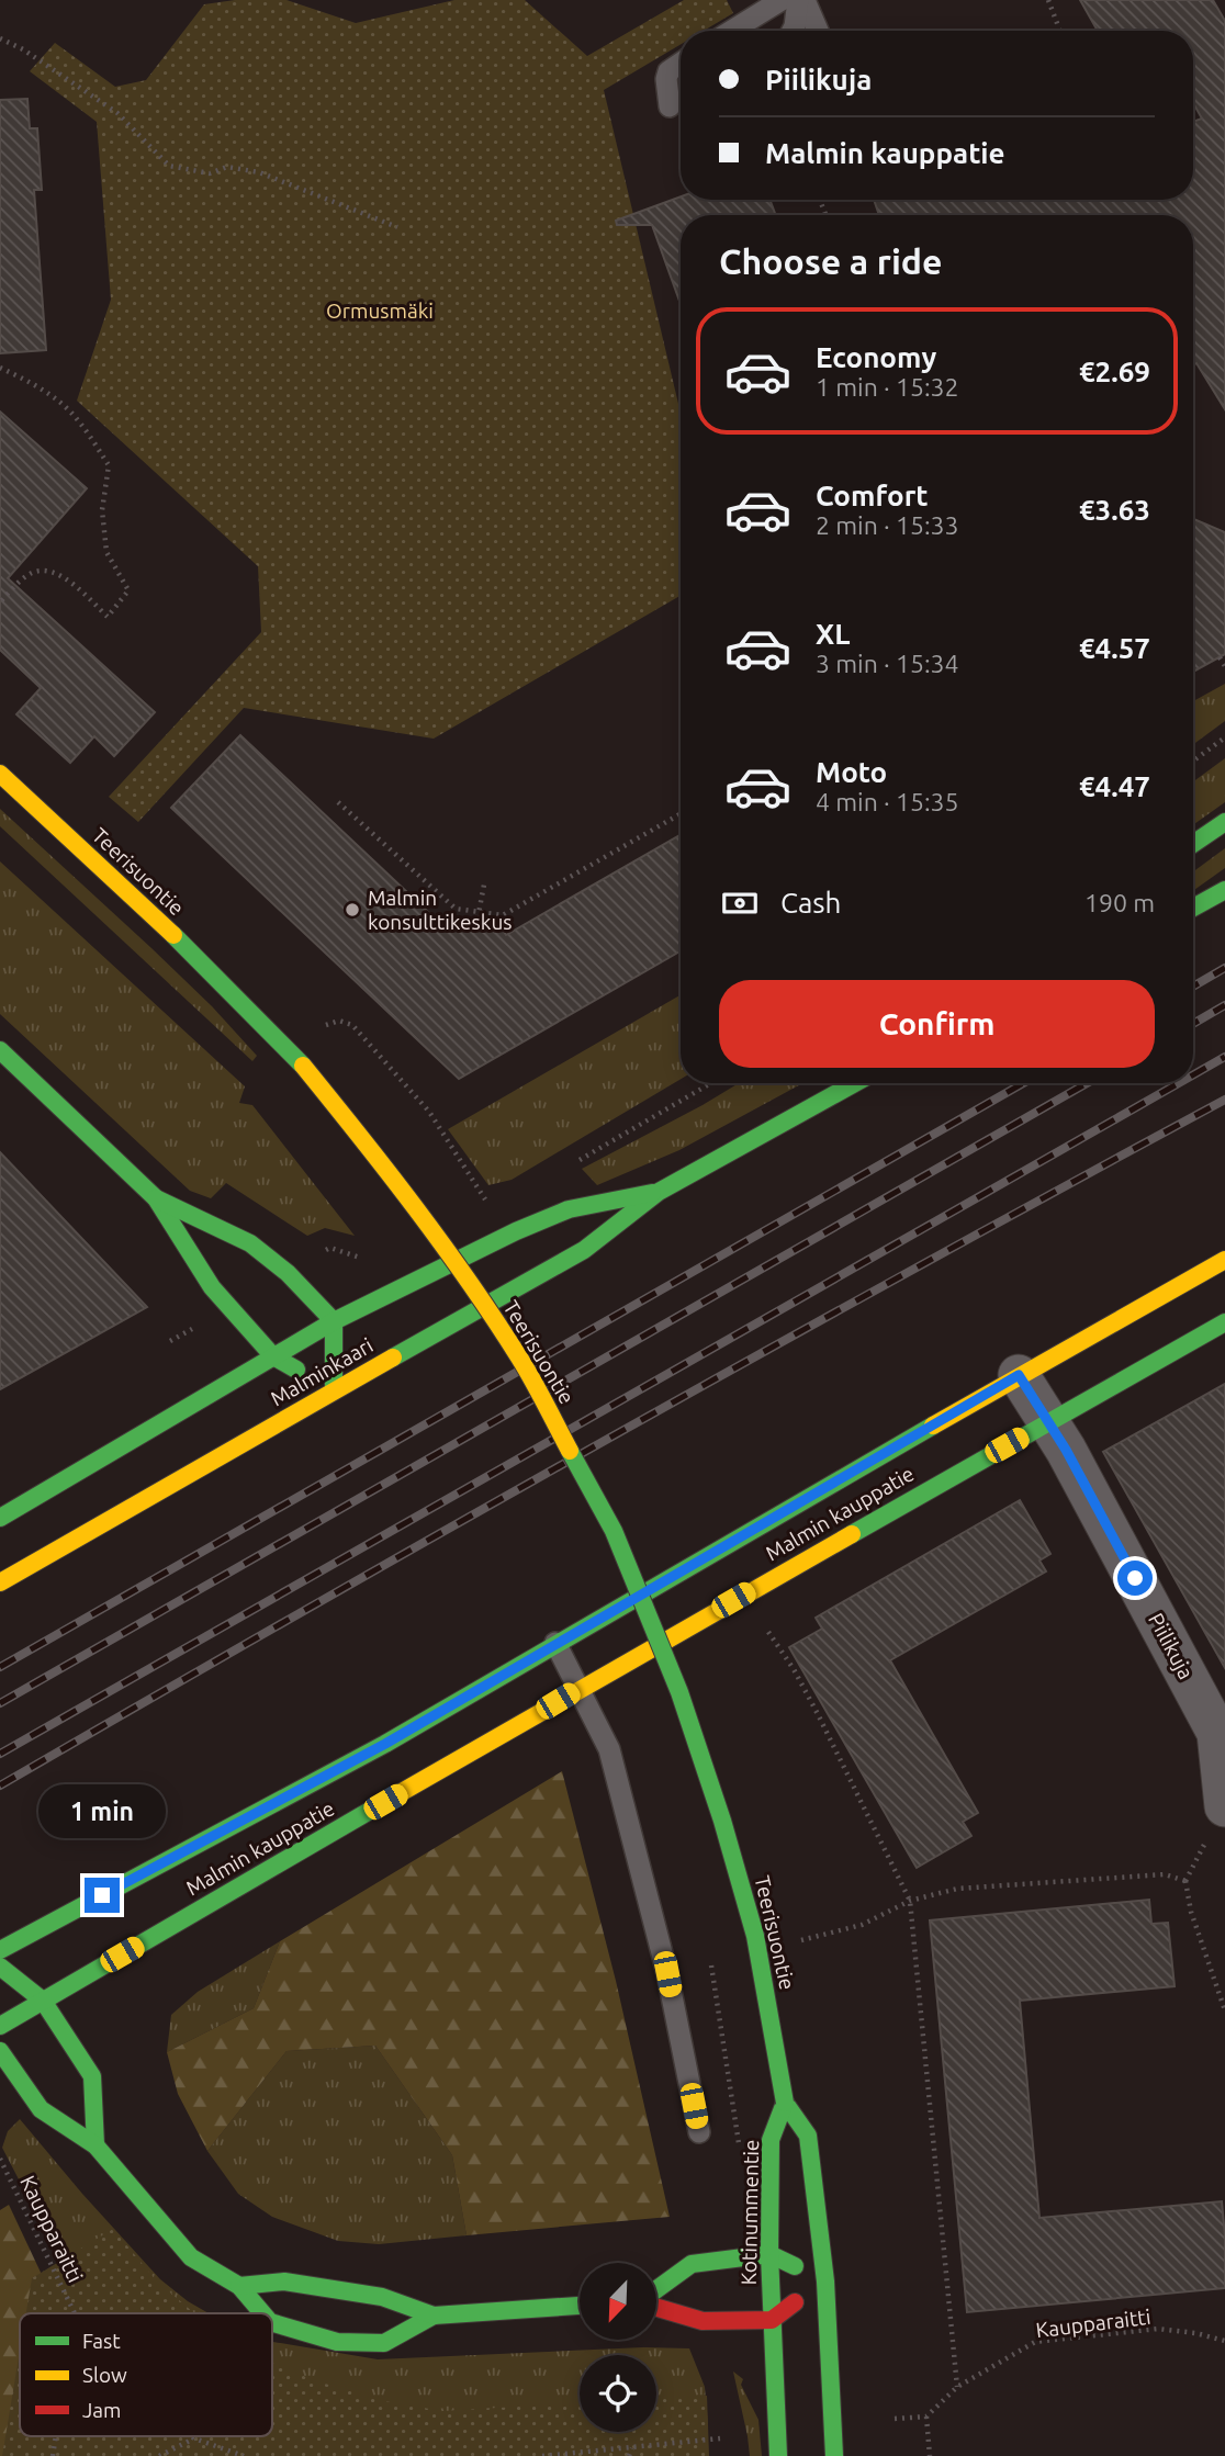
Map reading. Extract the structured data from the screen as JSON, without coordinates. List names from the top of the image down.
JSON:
{
  "streets": {
    "main road": [
      "Teerisuontie",
      "Malminkaari",
      "Malmin kauppatie",
      "Kotinummentie"
    ],
    "street": ["Piilikuja"],
    "path": ["Kaupparaitti"]
  },
  "crossings": [
    ["Teerisuontie", "Kotinummentie"],
    ["Malmin kauppatie", "Piilikuja"]
  ],
  "parks": ["Ormusmäki"],
  "places": ["Malmin konsulttikeskus"],
  "legend": ["Fast", "Slow", "Jam"],
  "north": "bottom left",
  "page": {
    "banner": ["Piilikuja", "Malmin kauppatie"],
    "heading": "Choose a ride",
    "list": [
      {
        "name": "Economy",
        "note": "1 min · 15:32",
        "value": "€2.69"
      },
      {
        "name": "Comfort",
        "note": "2 min · 15:33",
        "value": "€3.63"
      },
      {
        "name": "XL",
        "note": "3 min · 15:34",
        "value": "€4.57"
      },
      {
        "name": "Moto",
        "note": "4 min · 15:35",
        "value": "€4.47"
      }
    ],
    "pay": ["Cash", "190 m"],
    "buttons": "Confirm",
    "bubble": "1 min"
  }
}
